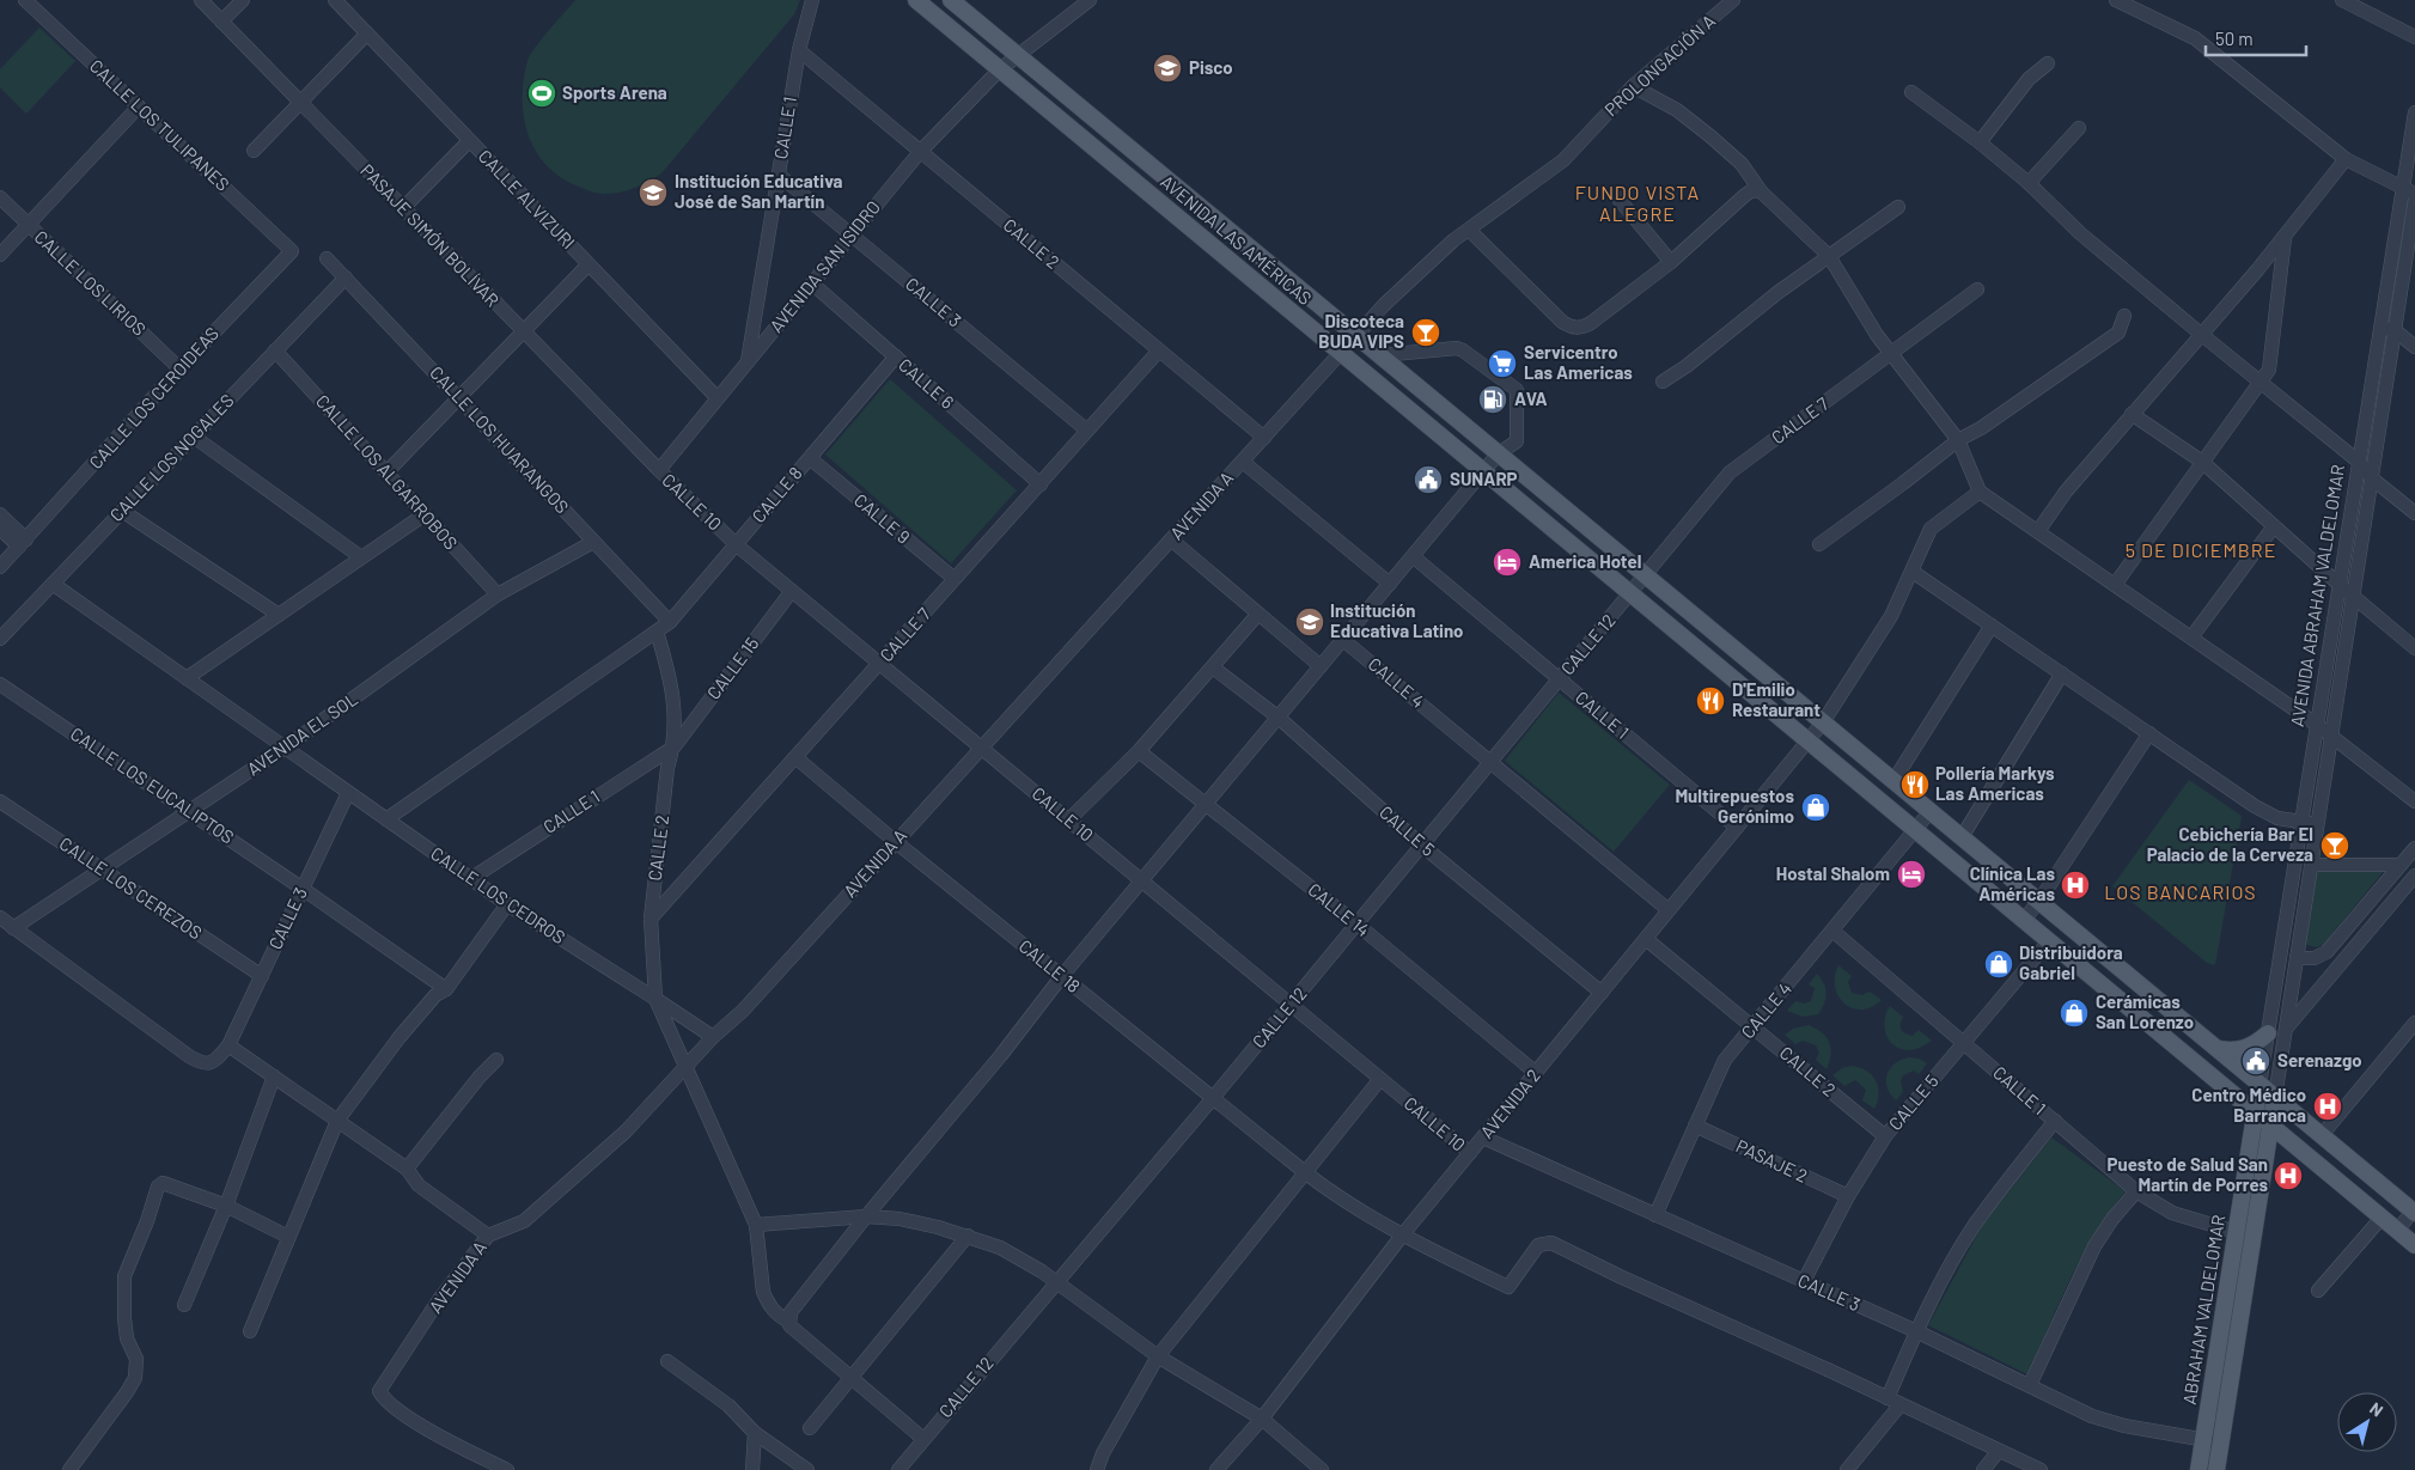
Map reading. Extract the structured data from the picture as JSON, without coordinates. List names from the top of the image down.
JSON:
{
  "streets": {
    "main road": ["AVENIDA LAS AMÉRICAS", "AVENIDA ABRAHAM VALDELOMAR", "ABRAHAM VALDELOMAR"],
    "street": [
      "PROLONGACIÓN A",
      "CALLE LOS TULIPANES",
      "CALLE 1",
      "CALLE ALVIZURI",
      "PASAJE SIMÓN BOLÍVAR",
      "CALLE 2",
      "AVENIDA SAN ISIDRO",
      "CALLE LOS LIRIOS",
      "CALLE 3",
      "CALLE 6",
      "CALLE LOS CEROIDEAS",
      "CALLE 7",
      "CALLE LOS HUARANGOS",
      "CALLE LOS NOGALES",
      "CALLE LOS ALGARROBOS",
      "CALLE 8",
      "CALLE 10",
      "AVENIDA A",
      "CALLE 9",
      "CALLE 12",
      "CALLE 15",
      "CALLE 4",
      "AVENIDA EL SOL",
      "CALLE LOS EUCALIPTOS",
      "CALLE 5",
      "CALLE LOS CEREZOS",
      "CALLE LOS CEDROS",
      "CALLE 14",
      "CALLE 18",
      "AVENIDA 2",
      "PASAJE 2"
    ]
  },
  "crossings": [
    ["PROLONGACIÓN A", "AVENIDA A"],
    ["CALLE LOS TULIPANES", "CALLE LOS CEROIDEAS"],
    ["CALLE 1", "CALLE 2"],
    ["CALLE 1", "AVENIDA SAN ISIDRO"],
    ["CALLE 1", "CALLE 3"],
    ["CALLE 1", "CALLE 12"],
    ["CALLE 1", "CALLE 15"],
    ["CALLE 1", "CALLE 4"],
    ["CALLE 1", "CALLE 5"],
    ["CALLE 1", "CALLE LOS CEDROS"],
    ["CALLE 1", "AVENIDA 2"],
    ["CALLE 1", "ABRAHAM VALDELOMAR"],
    ["CALLE ALVIZURI", "AVENIDA SAN ISIDRO"],
    ["PASAJE SIMÓN BOLÍVAR", "AVENIDA SAN ISIDRO"],
    ["PASAJE SIMÓN BOLÍVAR", "CALLE 10"],
    ["AVENIDA LAS AMÉRICAS", "AVENIDA SAN ISIDRO"],
    ["AVENIDA LAS AMÉRICAS", "CALLE 7"],
    ["AVENIDA LAS AMÉRICAS", "AVENIDA A"],
    ["AVENIDA LAS AMÉRICAS", "AVENIDA ABRAHAM VALDELOMAR"],
    ["AVENIDA LAS AMÉRICAS", "CALLE 12"],
    ["AVENIDA LAS AMÉRICAS", "CALLE 4"],
    ["AVENIDA LAS AMÉRICAS", "CALLE 5"],
    ["AVENIDA LAS AMÉRICAS", "AVENIDA 2"],
    ["AVENIDA LAS AMÉRICAS", "ABRAHAM VALDELOMAR"],
    ["CALLE 2", "AVENIDA SAN ISIDRO"],
    ["CALLE 2", "CALLE 7"],
    ["CALLE 2", "CALLE 8"],
    ["CALLE 2", "AVENIDA A"],
    ["CALLE 2", "CALLE 15"],
    ["CALLE 2", "CALLE 4"],
    ["CALLE 2", "CALLE 5"],
    ["CALLE 2", "CALLE LOS CEDROS"],
    ["CALLE 2", "AVENIDA 2"],
    ["AVENIDA SAN ISIDRO", "CALLE 3"],
    ["AVENIDA SAN ISIDRO", "CALLE 6"],
    ["AVENIDA SAN ISIDRO", "CALLE 10"],
    ["CALLE LOS LIRIOS", "CALLE LOS CEROIDEAS"],
    ["CALLE 3", "CALLE 7"],
    ["CALLE 3", "CALLE 4"],
    ["CALLE 3", "CALLE LOS EUCALIPTOS"],
    ["CALLE 3", "CALLE 5"],
    ["CALLE 3", "CALLE LOS CEREZOS"],
    ["CALLE 3", "CALLE LOS CEDROS"],
    ["CALLE 3", "AVENIDA 2"],
    ["CALLE 3", "ABRAHAM VALDELOMAR"],
    ["CALLE 6", "CALLE 7"],
    ["CALLE 6", "CALLE 8"],
    ["CALLE 7", "CALLE 10"],
    ["CALLE 7", "CALLE 9"],
    ["CALLE 7", "CALLE 12"],
    ["CALLE 7", "CALLE 18"],
    ["CALLE LOS HUARANGOS", "CALLE LOS NOGALES"],
    ["CALLE LOS HUARANGOS", "CALLE 8"],
    ["CALLE LOS HUARANGOS", "AVENIDA EL SOL"],
    ["CALLE LOS NOGALES", "CALLE LOS ALGARROBOS"],
    ["CALLE LOS NOGALES", "CALLE LOS CEDROS"],
    ["CALLE LOS ALGARROBOS", "AVENIDA EL SOL"],
    ["CALLE 8", "CALLE 10"],
    ["CALLE 8", "CALLE 9"],
    ["CALLE 8", "CALLE LOS CEDROS"],
    ["CALLE 10", "AVENIDA A"],
    ["CALLE 10", "CALLE 12"],
    ["CALLE 10", "CALLE 15"],
    ["CALLE 10", "AVENIDA 2"],
    ["AVENIDA A", "CALLE 18"],
    ["AVENIDA ABRAHAM VALDELOMAR", "ABRAHAM VALDELOMAR"],
    ["CALLE 12", "CALLE 4"],
    ["CALLE 12", "CALLE 5"],
    ["CALLE 12", "CALLE 14"],
    ["CALLE 12", "CALLE 18"],
    ["CALLE 4", "AVENIDA 2"],
    ["CALLE 4", "PASAJE 2"],
    ["AVENIDA EL SOL", "CALLE LOS EUCALIPTOS"],
    ["AVENIDA EL SOL", "CALLE LOS CEREZOS"],
    ["AVENIDA EL SOL", "CALLE LOS CEDROS"],
    ["CALLE 5", "AVENIDA 2"],
    ["CALLE 5", "PASAJE 2"],
    ["CALLE 14", "AVENIDA 2"],
    ["CALLE 18", "AVENIDA 2"]
  ],
  "districts": ["FUNDO VISTA ALEGRE", "5 DE DICIEMBRE", "LOS BANCARIOS"],
  "places": {
    "school or university": ["Pisco", "Institución Educativa José de San Martín", "Institución Educativa Latino"],
    "sports": ["Sports Arena"],
    "bar": ["Discoteca BUDA VIPS", "Cebichería Bar El Palacio de la Cerveza"],
    "supermarket": ["Servicentro Las Americas"],
    "fuel station": ["AVA"],
    "public building": ["SUNARP", "Serenazgo"],
    "hotel": ["America Hotel", "Hostal Shalom"],
    "restaurant": ["D'Emilio Restaurant", "Pollería Markys Las Americas"],
    "shop": ["Multirepuestos Gerónimo", "Distribuidora Gabriel", "Cerámicas San Lorenzo"],
    "hospital": ["Clínica Las Américas", "Centro Médico Barranca", "Puesto de Salud San Martín de Porres"]
  },
  "scale_bar": "50 m",
  "north": "top right"
}
